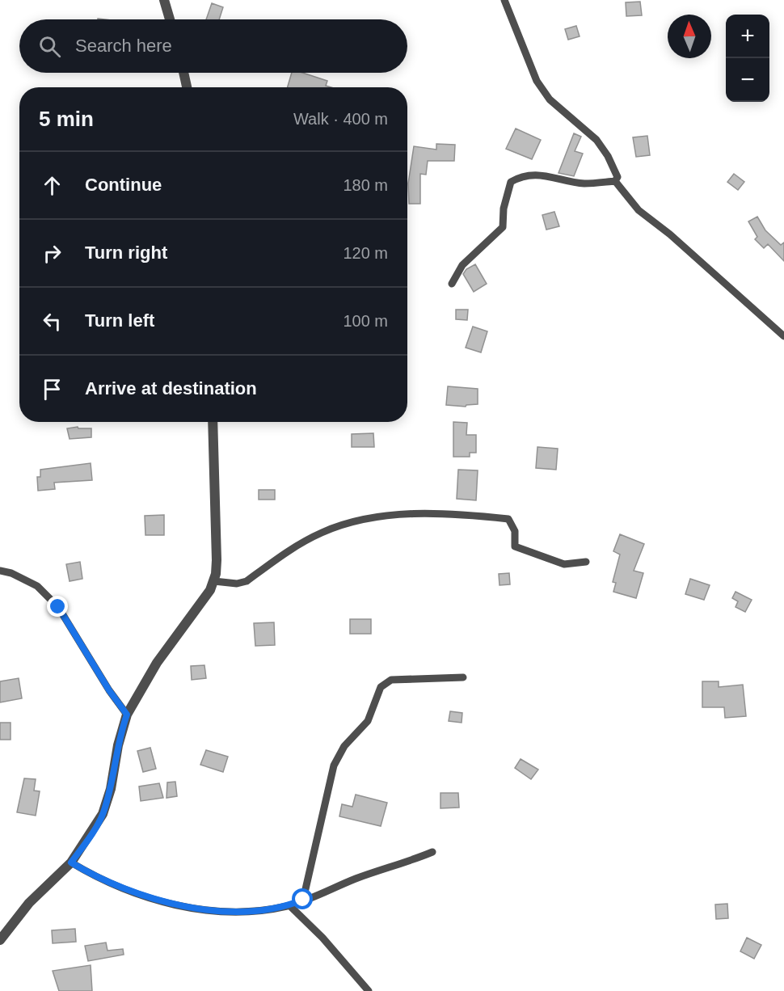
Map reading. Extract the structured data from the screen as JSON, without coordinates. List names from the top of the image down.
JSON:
{
  "north": "top",
  "page": {
    "map_buttons": ["+", "−"],
    "search": "Search here",
    "heading": ["5 min", "Walk · 400 m"],
    "list": [
      ["Continue", "180 m"],
      ["Turn right", "120 m"],
      ["Turn left", "100 m"],
      "Arrive at destination"
    ]
  }
}
